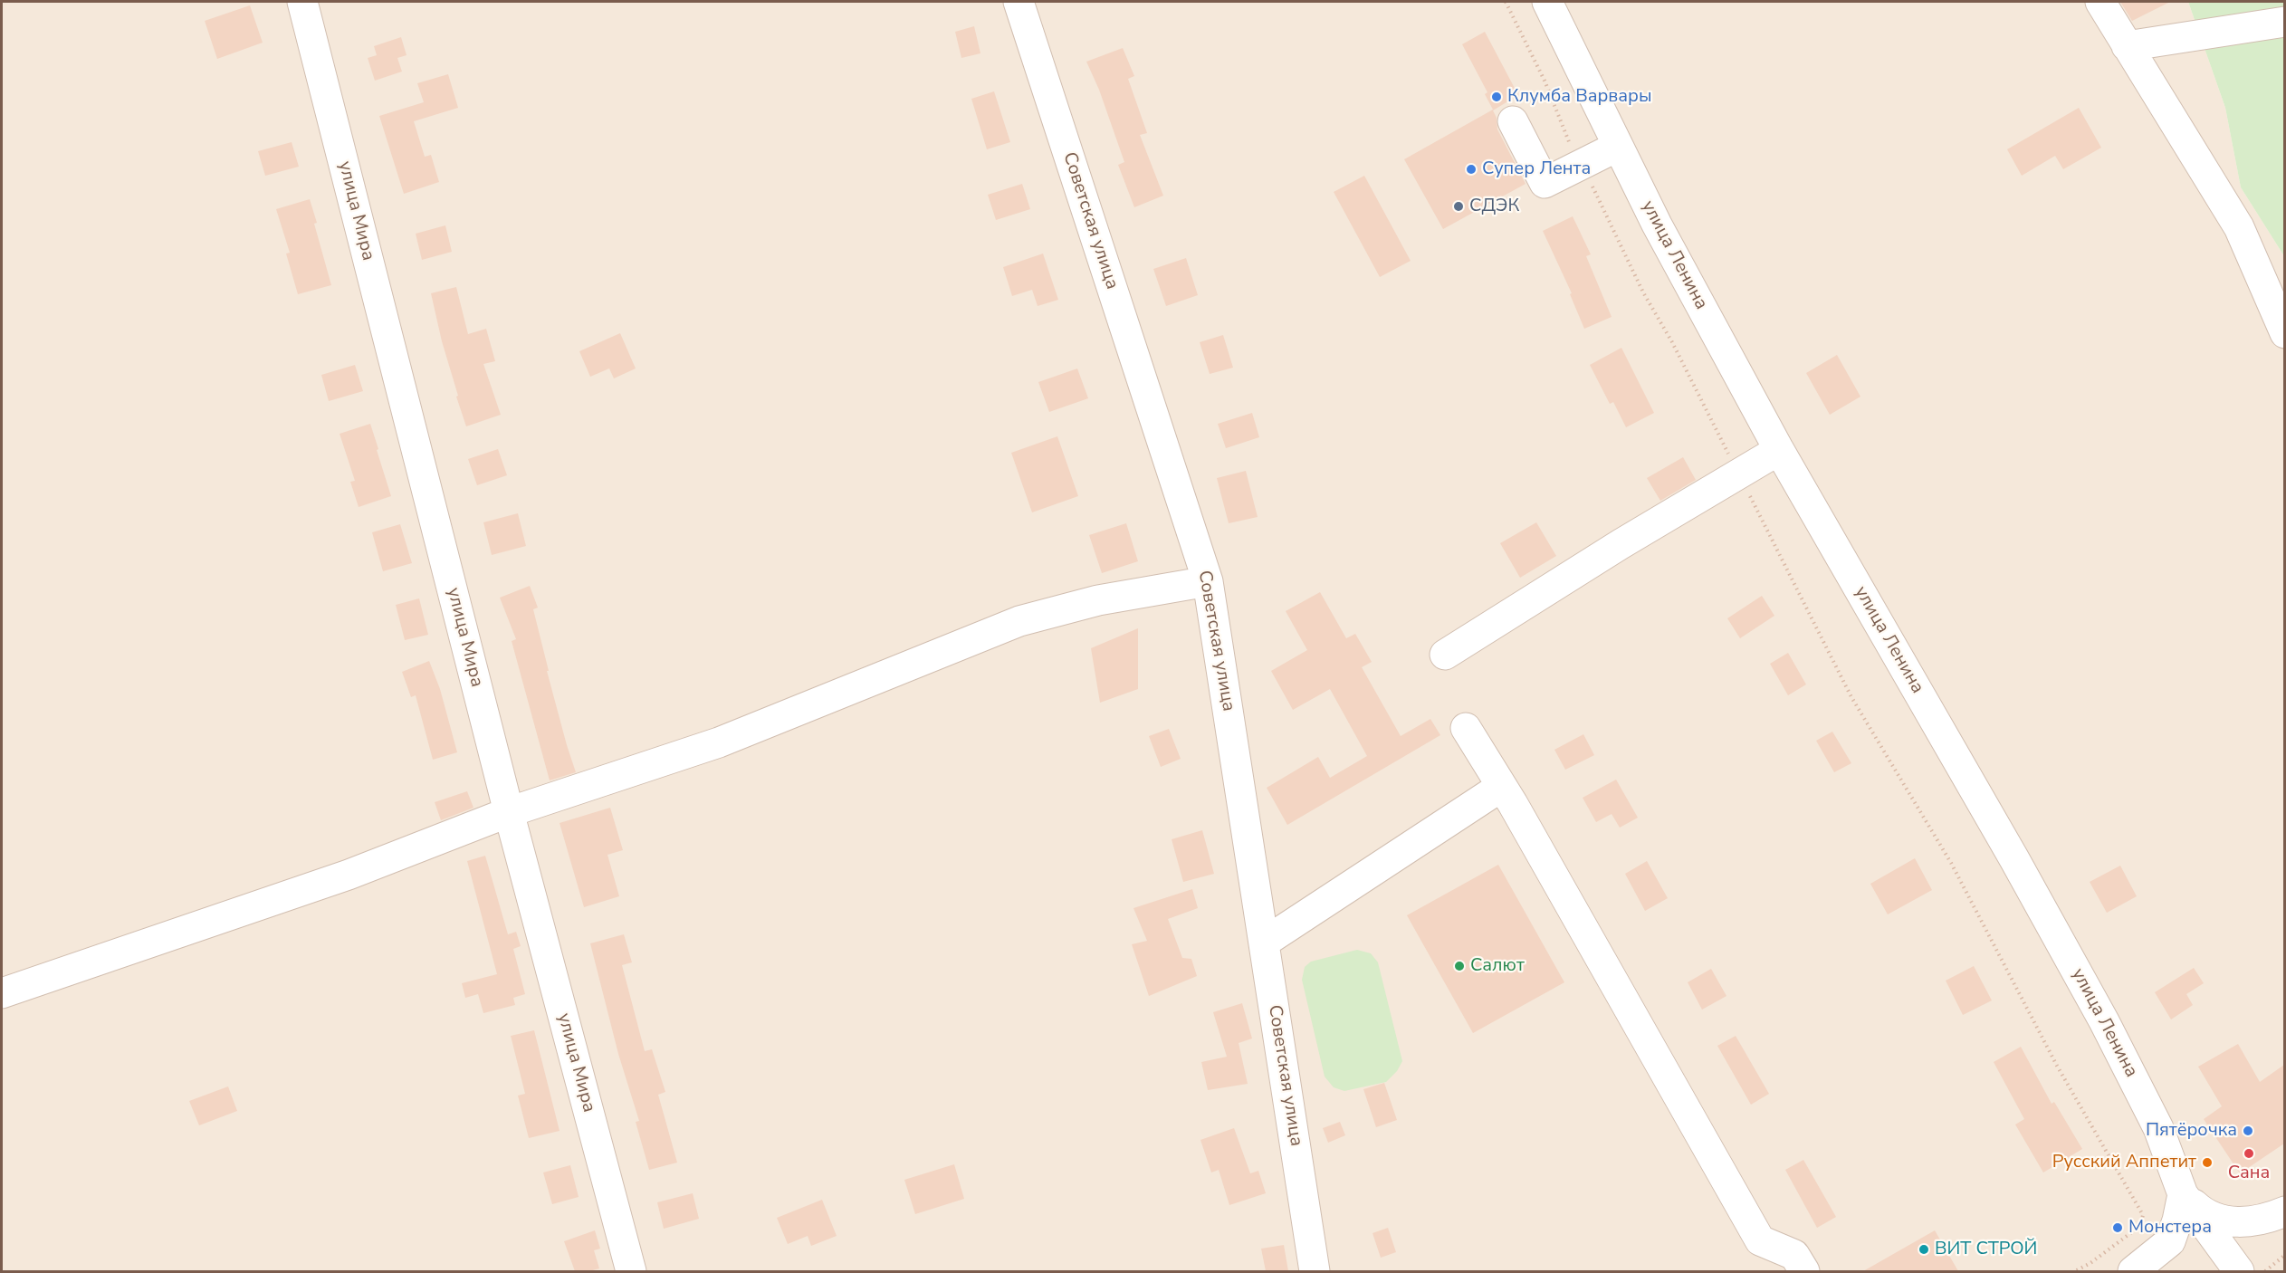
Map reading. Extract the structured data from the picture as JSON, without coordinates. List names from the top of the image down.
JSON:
{
  "streets": {
    "street": ["улица Мира", "Советская улица", "улица Ленина"]
  },
  "places": [
    "Клумба Варвары",
    "Супер Лента",
    "СДЭК",
    "Салют",
    "Пятёрочка",
    "Сана",
    "Русский Аппетит",
    "Монстера",
    "ВИТ СТРОЙ"
  ]
}
